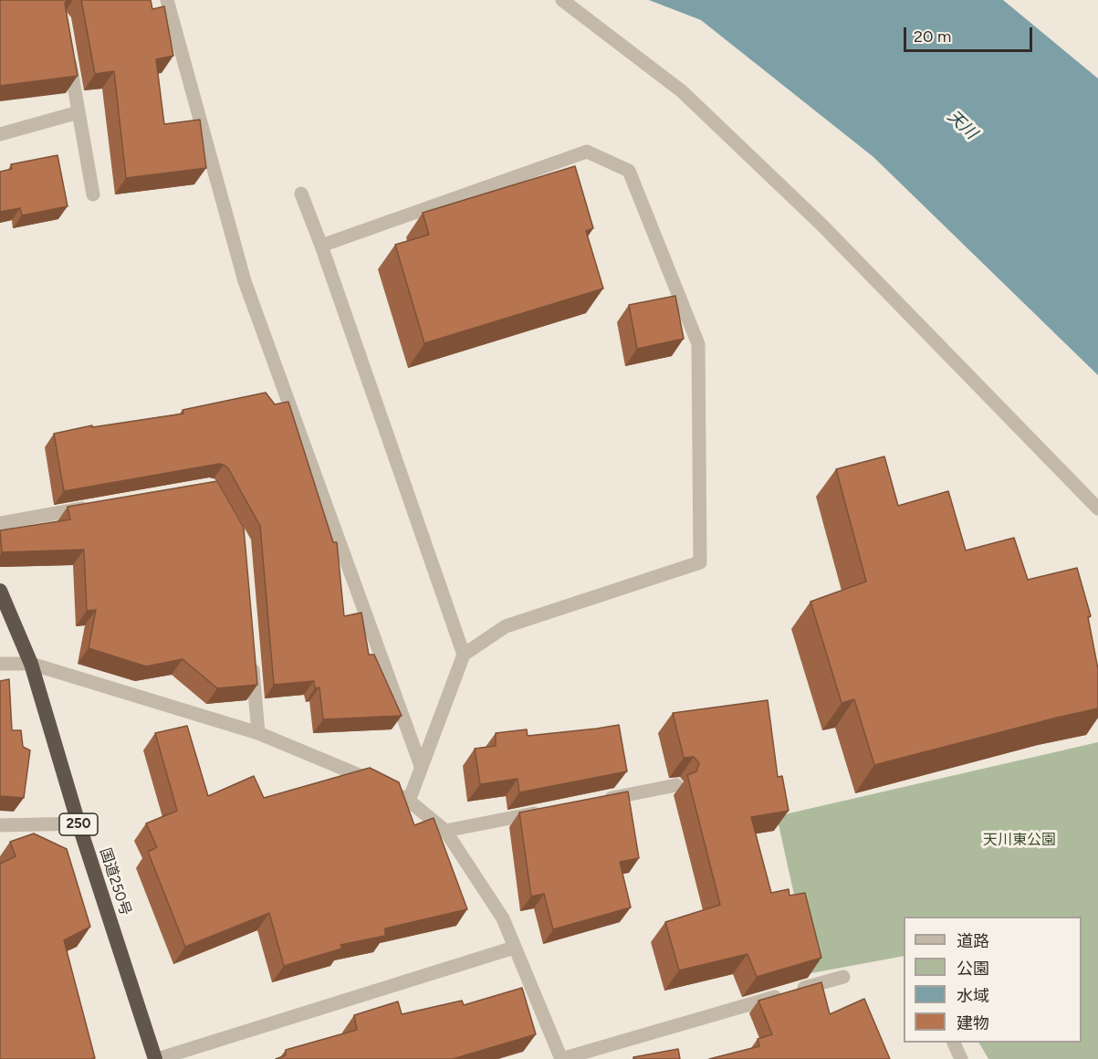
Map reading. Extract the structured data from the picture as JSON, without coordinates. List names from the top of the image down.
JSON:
{
  "streets": {
    "highway": ["250", "国道250号"]
  },
  "water": ["天川"],
  "parks": ["天川東公園"],
  "legend": [
    "道路",
    "公園",
    "水域",
    "建物"
  ],
  "scale_bar": "20 m"
}
